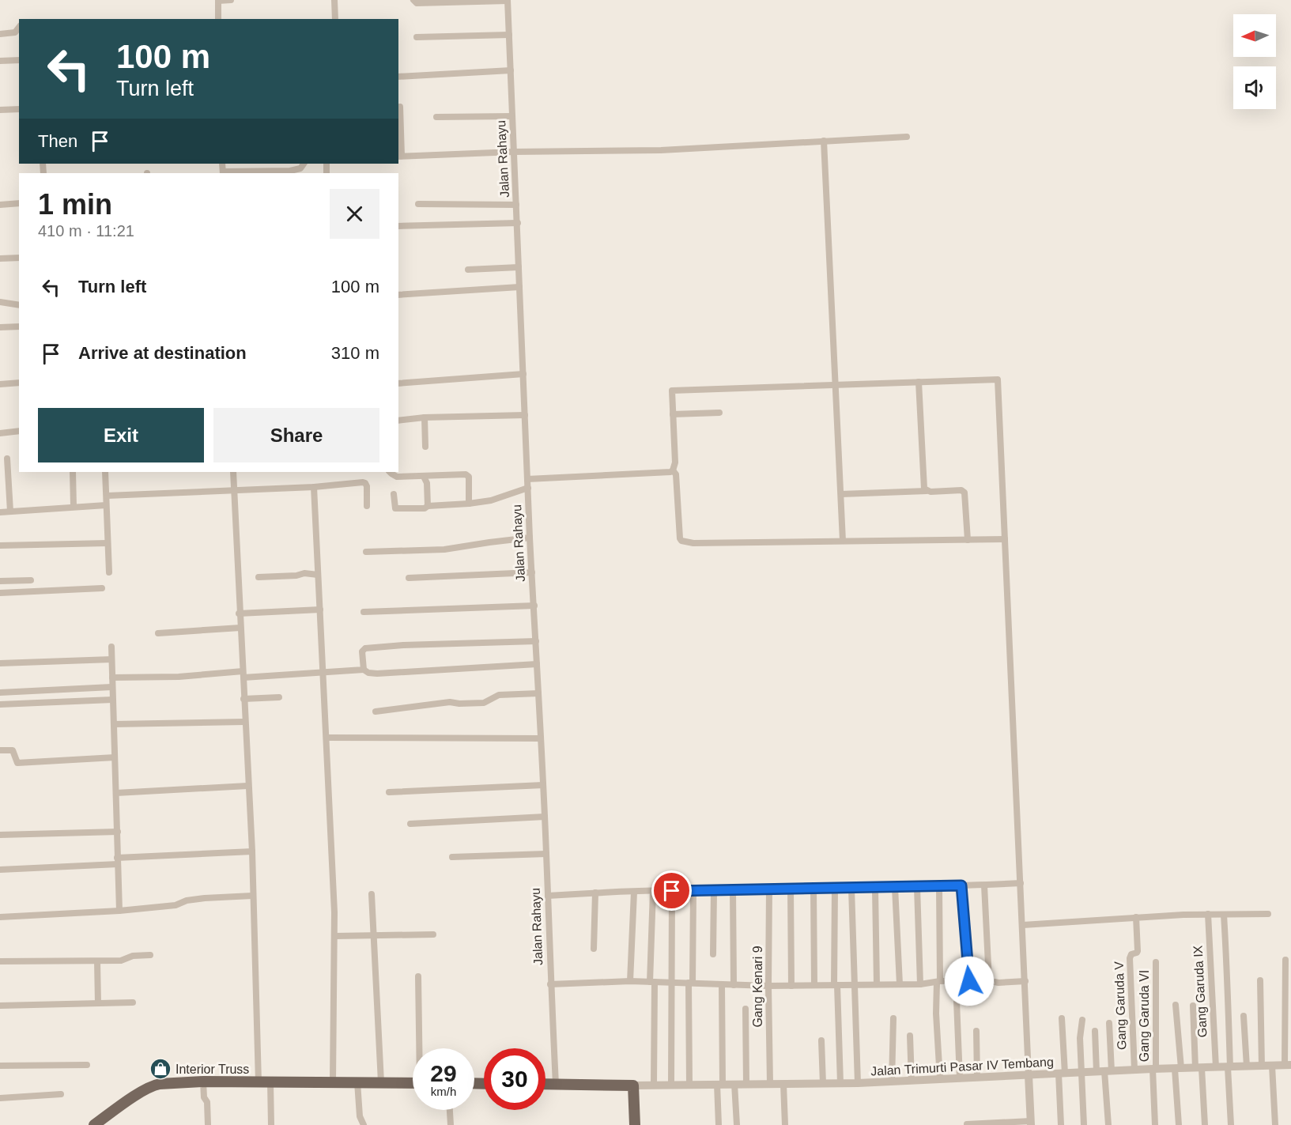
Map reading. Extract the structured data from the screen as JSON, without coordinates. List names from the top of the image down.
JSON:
{
  "streets": {
    "street": [
      "Jalan Rahayu",
      "Gang Kenari 9",
      "Gang Garuda IX",
      "Gang Garuda V",
      "Gang Garuda VI",
      "Jalan Trimurti Pasar IV Tembang"
    ]
  },
  "crossings": [
    ["Gang Kenari 9", "Jalan Trimurti Pasar IV Tembang"],
    ["Gang Garuda IX", "Jalan Trimurti Pasar IV Tembang"],
    ["Gang Garuda V", "Jalan Trimurti Pasar IV Tembang"],
    ["Gang Garuda VI", "Jalan Trimurti Pasar IV Tembang"]
  ],
  "places": {
    "shop": ["Interior Truss"]
  },
  "north": "left",
  "page": {
    "turn": ["100 m", "Turn left"],
    "then": "Then",
    "heading": ["1 min", "410 m · 11:21"],
    "list": [
      {
        "name": "Turn left",
        "value": "100 m"
      },
      {
        "name": "Arrive at destination",
        "value": "310 m"
      }
    ],
    "buttons": ["Exit", "Share"],
    "speed": "29 km/h",
    "limit": "30"
  }
}
